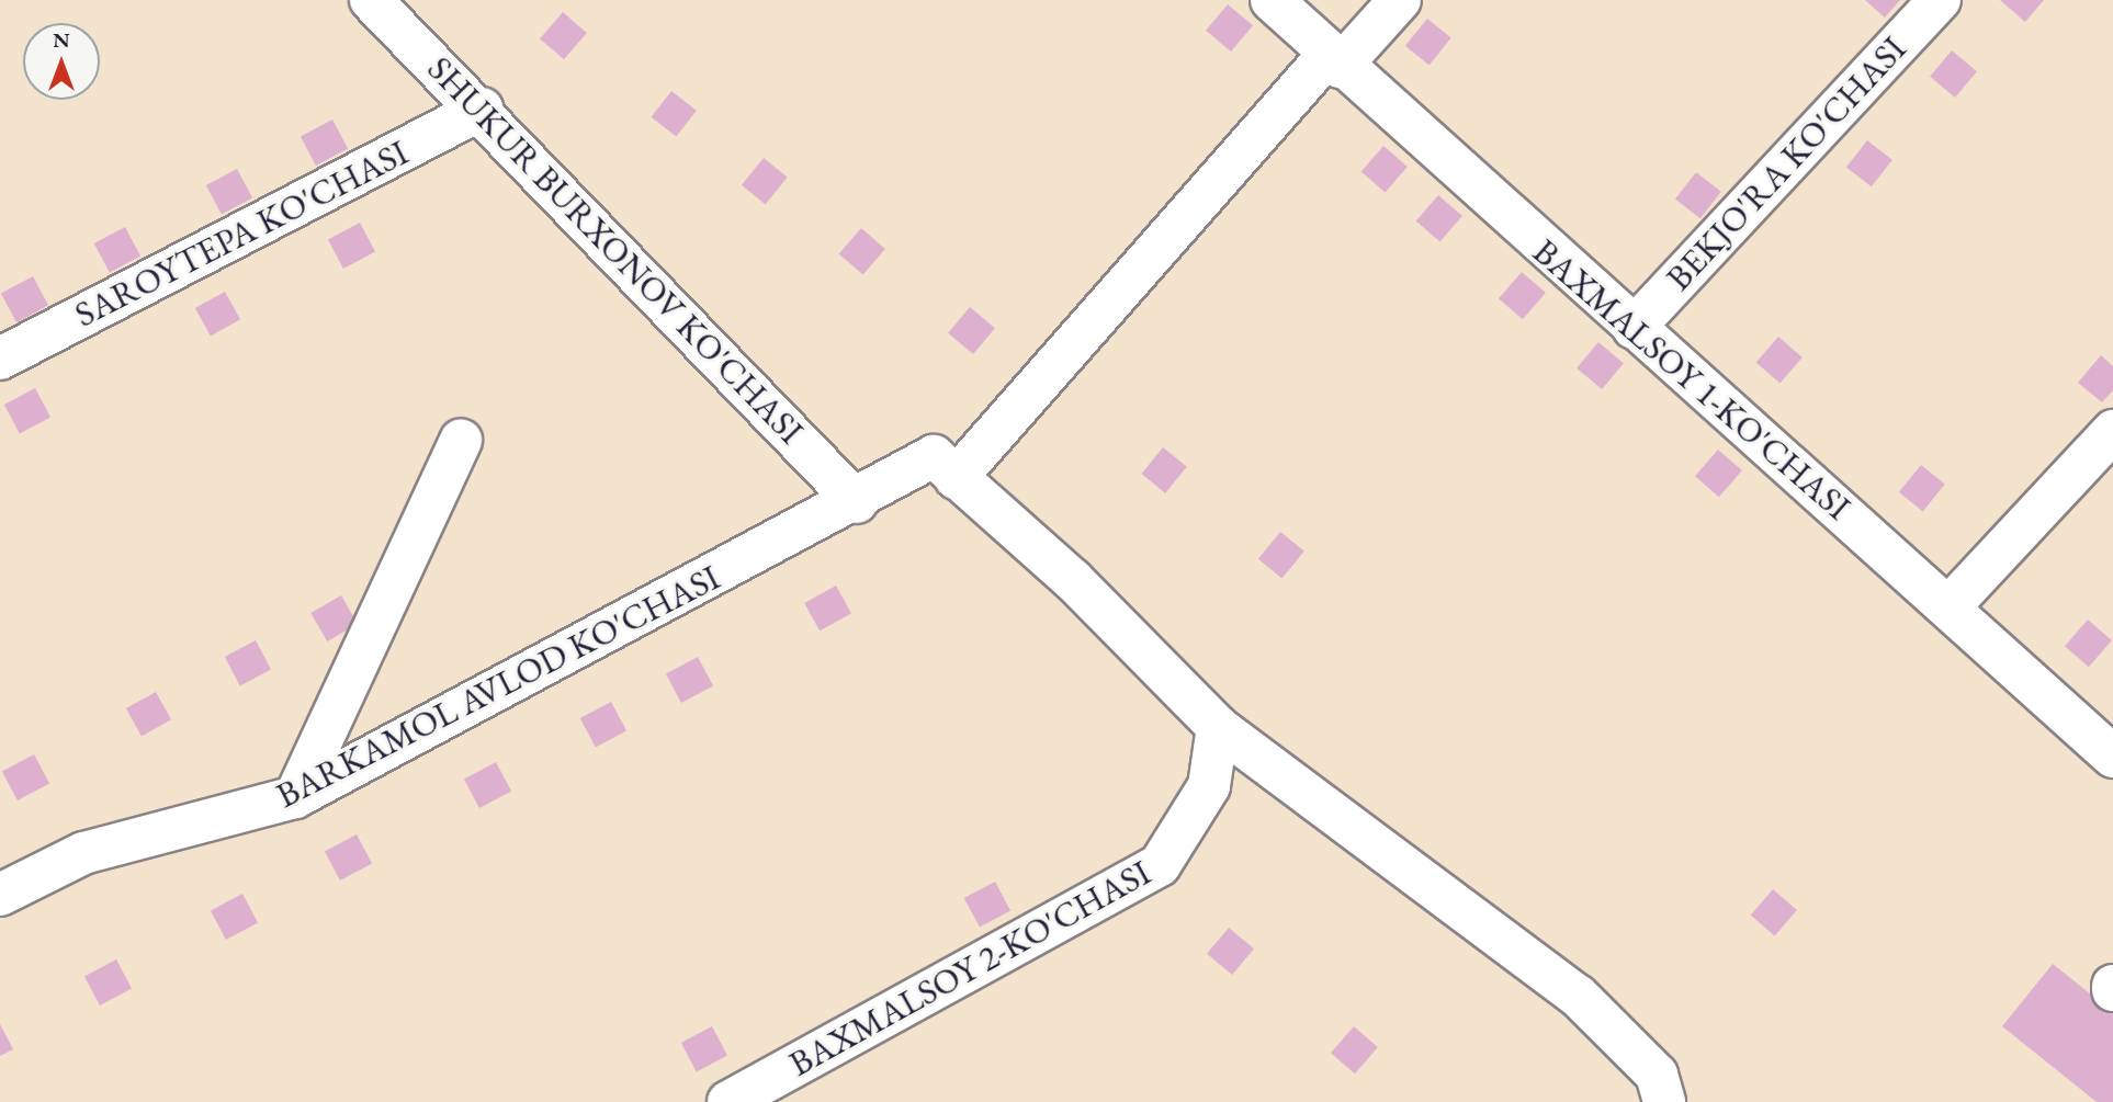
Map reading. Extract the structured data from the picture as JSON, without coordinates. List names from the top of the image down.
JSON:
{
  "streets": {
    "street": [
      "BEKJO'RA KO'CHASI",
      "SAROYTEPA KO'CHASI",
      "SHUKUR BURXONOV KO'CHASI",
      "BAXMALSOY 1-KO'CHASI",
      "BARKAMOL AVLOD KO'CHASI",
      "BAXMALSOY 2-KO'CHASI"
    ]
  },
  "crossings": [
    ["BEKJO'RA KO'CHASI", "BAXMALSOY 1-KO'CHASI"],
    ["SAROYTEPA KO'CHASI", "SHUKUR BURXONOV KO'CHASI"],
    ["SHUKUR BURXONOV KO'CHASI", "BARKAMOL AVLOD KO'CHASI"]
  ],
  "north": "top"
}
